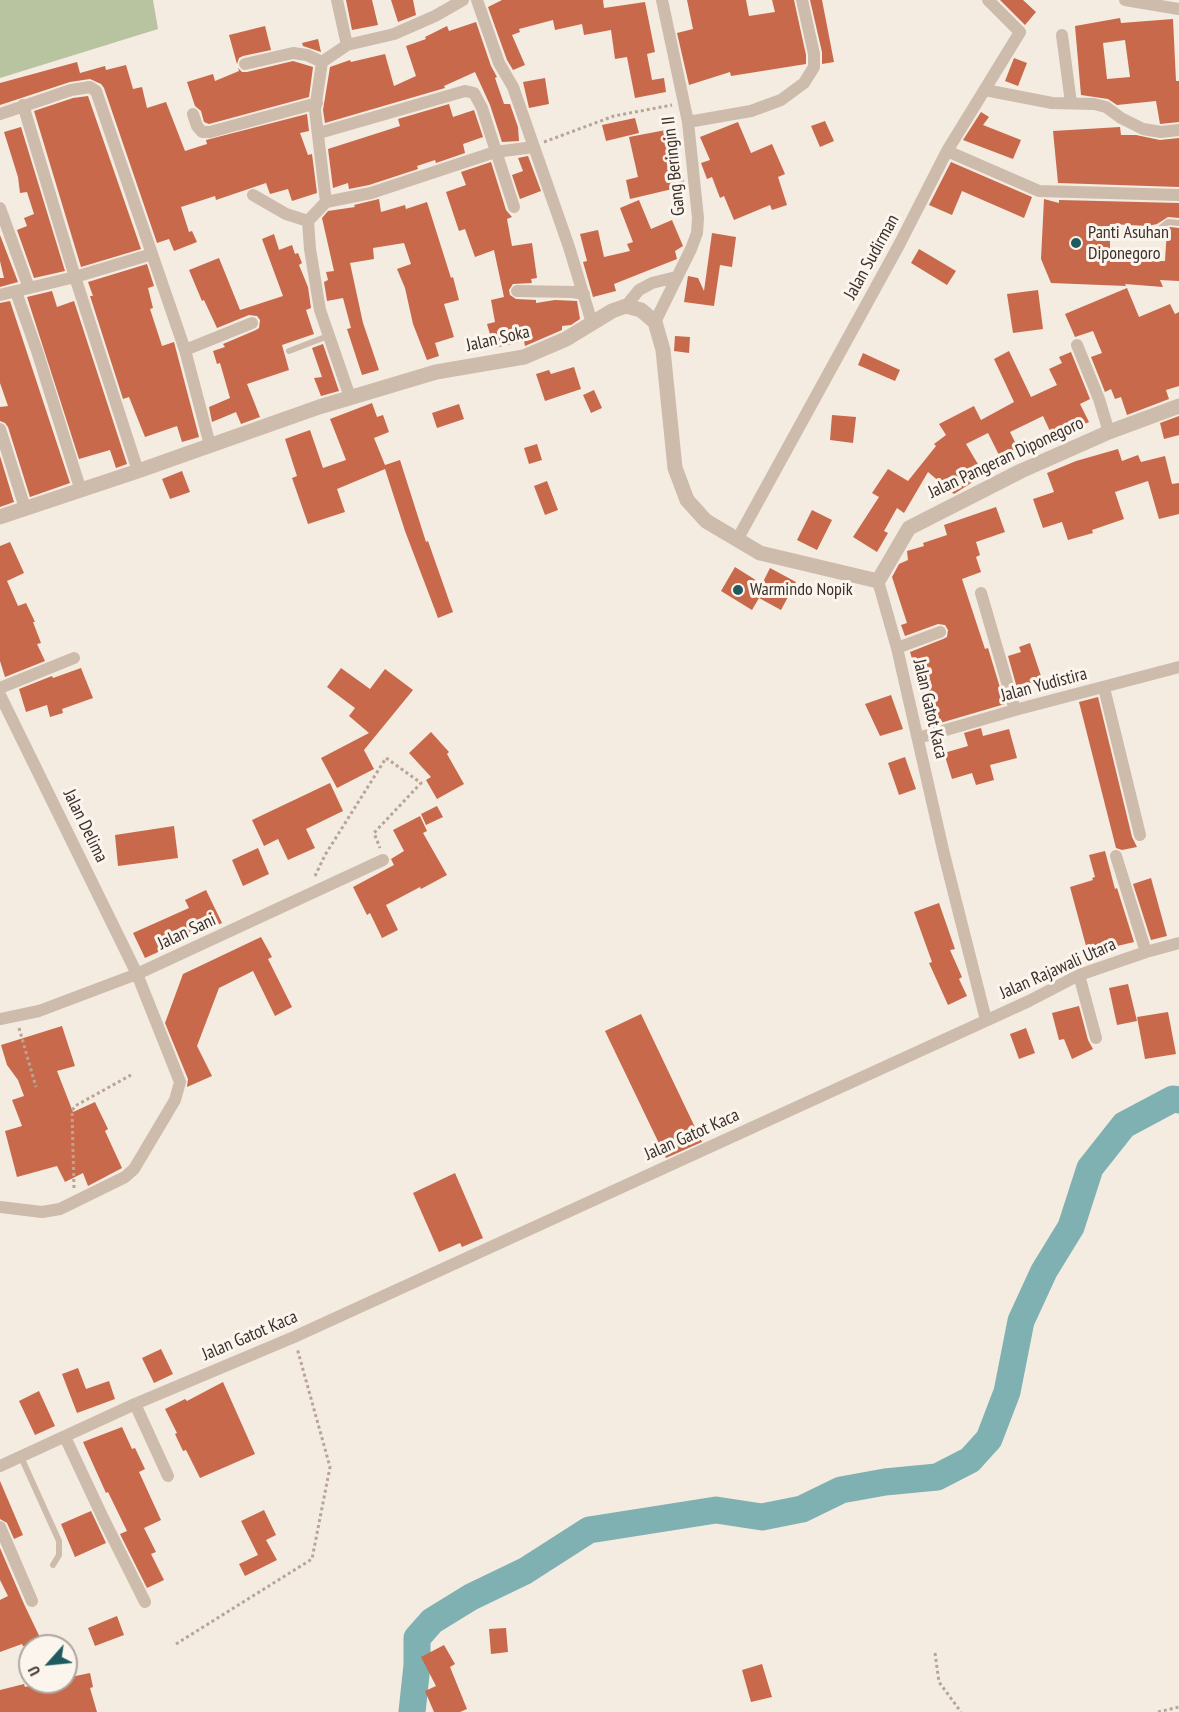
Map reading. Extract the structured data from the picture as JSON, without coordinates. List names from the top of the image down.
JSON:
{
  "streets": {
    "street": [
      "Gang Beringin II",
      "Jalan Sudirman",
      "Jalan Soka",
      "Jalan Pangeran Diponegoro",
      "Jalan Yudistira",
      "Jalan Gatot Kaca",
      "Jalan Delima",
      "Jalan Sani",
      "Jalan Rajawali Utara"
    ]
  },
  "crossings": [
    ["Jalan Pangeran Diponegoro", "Jalan Gatot Kaca"],
    ["Jalan Yudistira", "Jalan Gatot Kaca"],
    ["Jalan Gatot Kaca", "Jalan Rajawali Utara"],
    ["Jalan Delima", "Jalan Sani"]
  ],
  "places": ["Panti Asuhan Diponegoro", "Warmindo Nopik"],
  "north": "bottom left"
}
